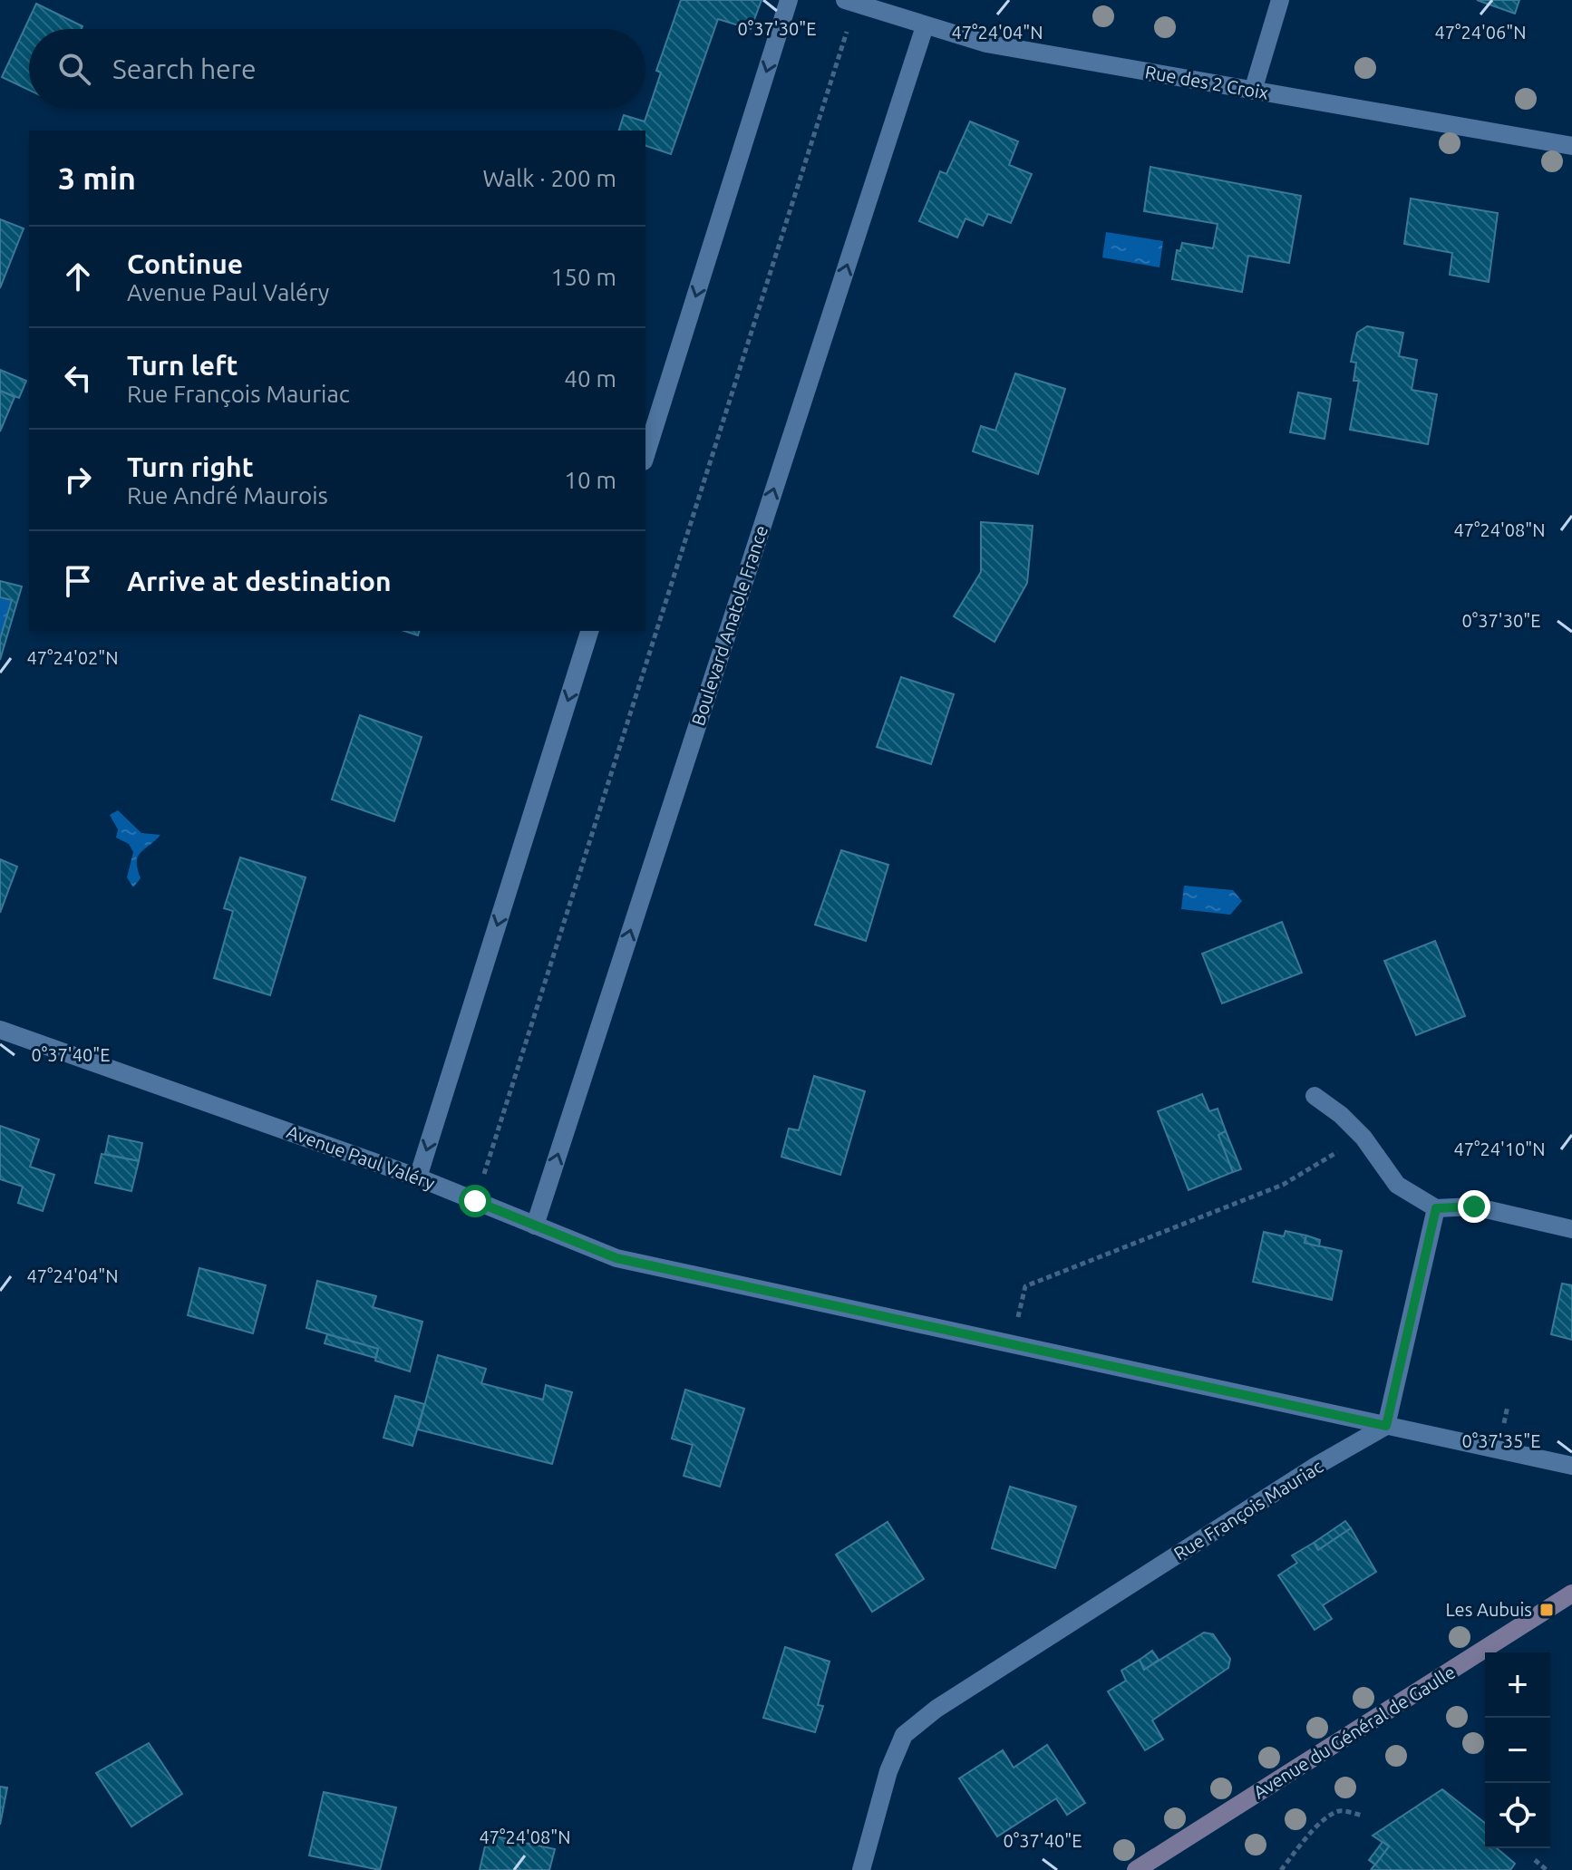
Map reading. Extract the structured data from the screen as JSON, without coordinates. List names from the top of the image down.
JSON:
{
  "streets": {
    "street": [
      "Rue des 2 Croix",
      "Boulevard Anatole France",
      "Avenue Paul Valéry",
      "Rue François Mauriac",
      "Avenue du Général de Gaulle"
    ]
  },
  "crossings": [
    ["Rue des 2 Croix", "Boulevard Anatole France"],
    ["Boulevard Anatole France", "Avenue Paul Valéry"],
    ["Avenue Paul Valéry", "Rue François Mauriac"]
  ],
  "places": {
    "transit": ["Les Aubuis"]
  },
  "page": {
    "search": "Search here",
    "heading": ["3 min", "Walk · 200 m"],
    "list": [
      ["Continue", "Avenue Paul Valéry", "150 m"],
      ["Turn left", "Rue François Mauriac", "40 m"],
      ["Turn right", "Rue André Maurois", "10 m"],
      "Arrive at destination"
    ],
    "map_buttons": ["+", "−"]
  },
  "coordinates": [
    "0°37'30\"E",
    "47°24'04\"N",
    "47°24'06\"N",
    "47°24'08\"N",
    "47°24'02\"N",
    "0°37'40\"E",
    "47°24'10\"N",
    "0°37'35\"E"
  ]
}
